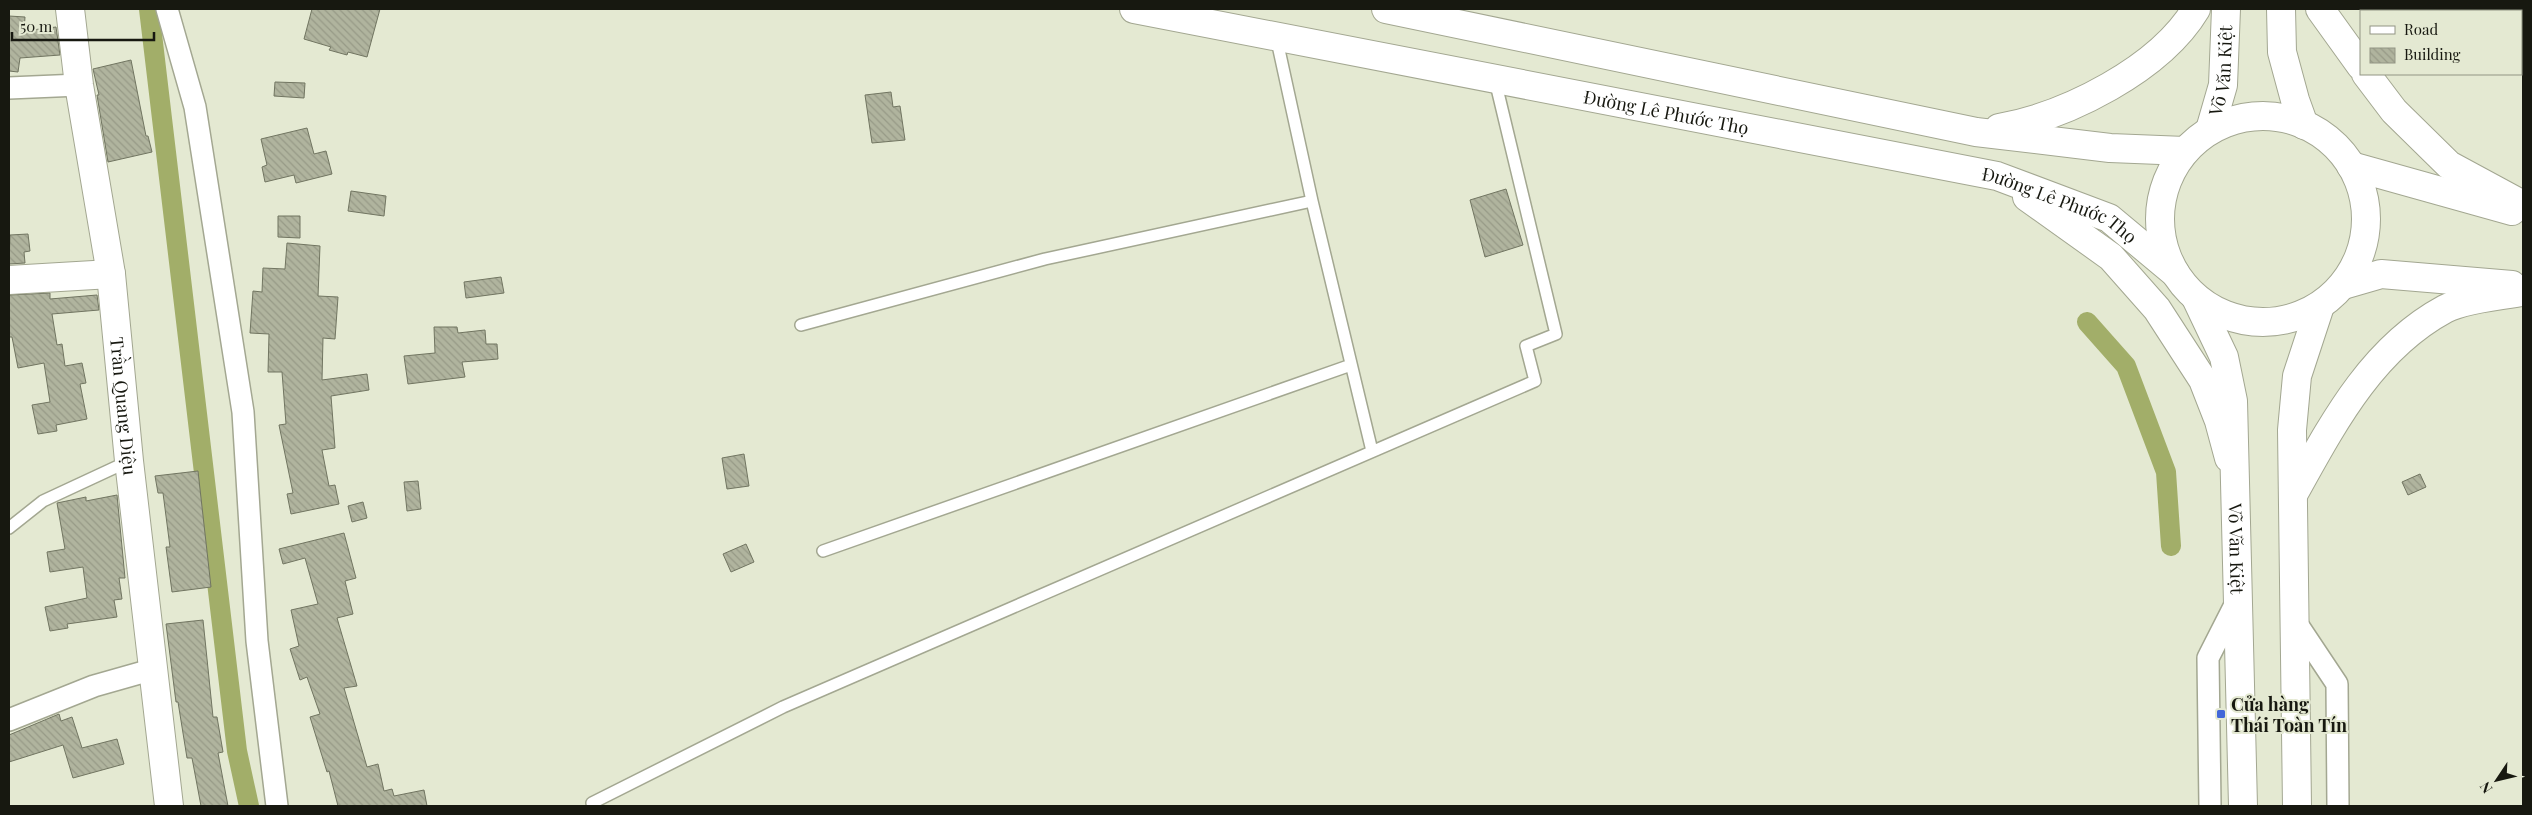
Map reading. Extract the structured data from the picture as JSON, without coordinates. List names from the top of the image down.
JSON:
{
  "streets": {
    "street": ["Võ Văn Kiệt", "Đường Lê Phước Thọ", "Trần Quang Diệu"]
  },
  "places": {
    "transit": ["Cửa hàng Thái Toàn Tín"]
  },
  "legend": ["Road", "Building"],
  "scale_bar": "50 m",
  "north": "bottom left"
}
